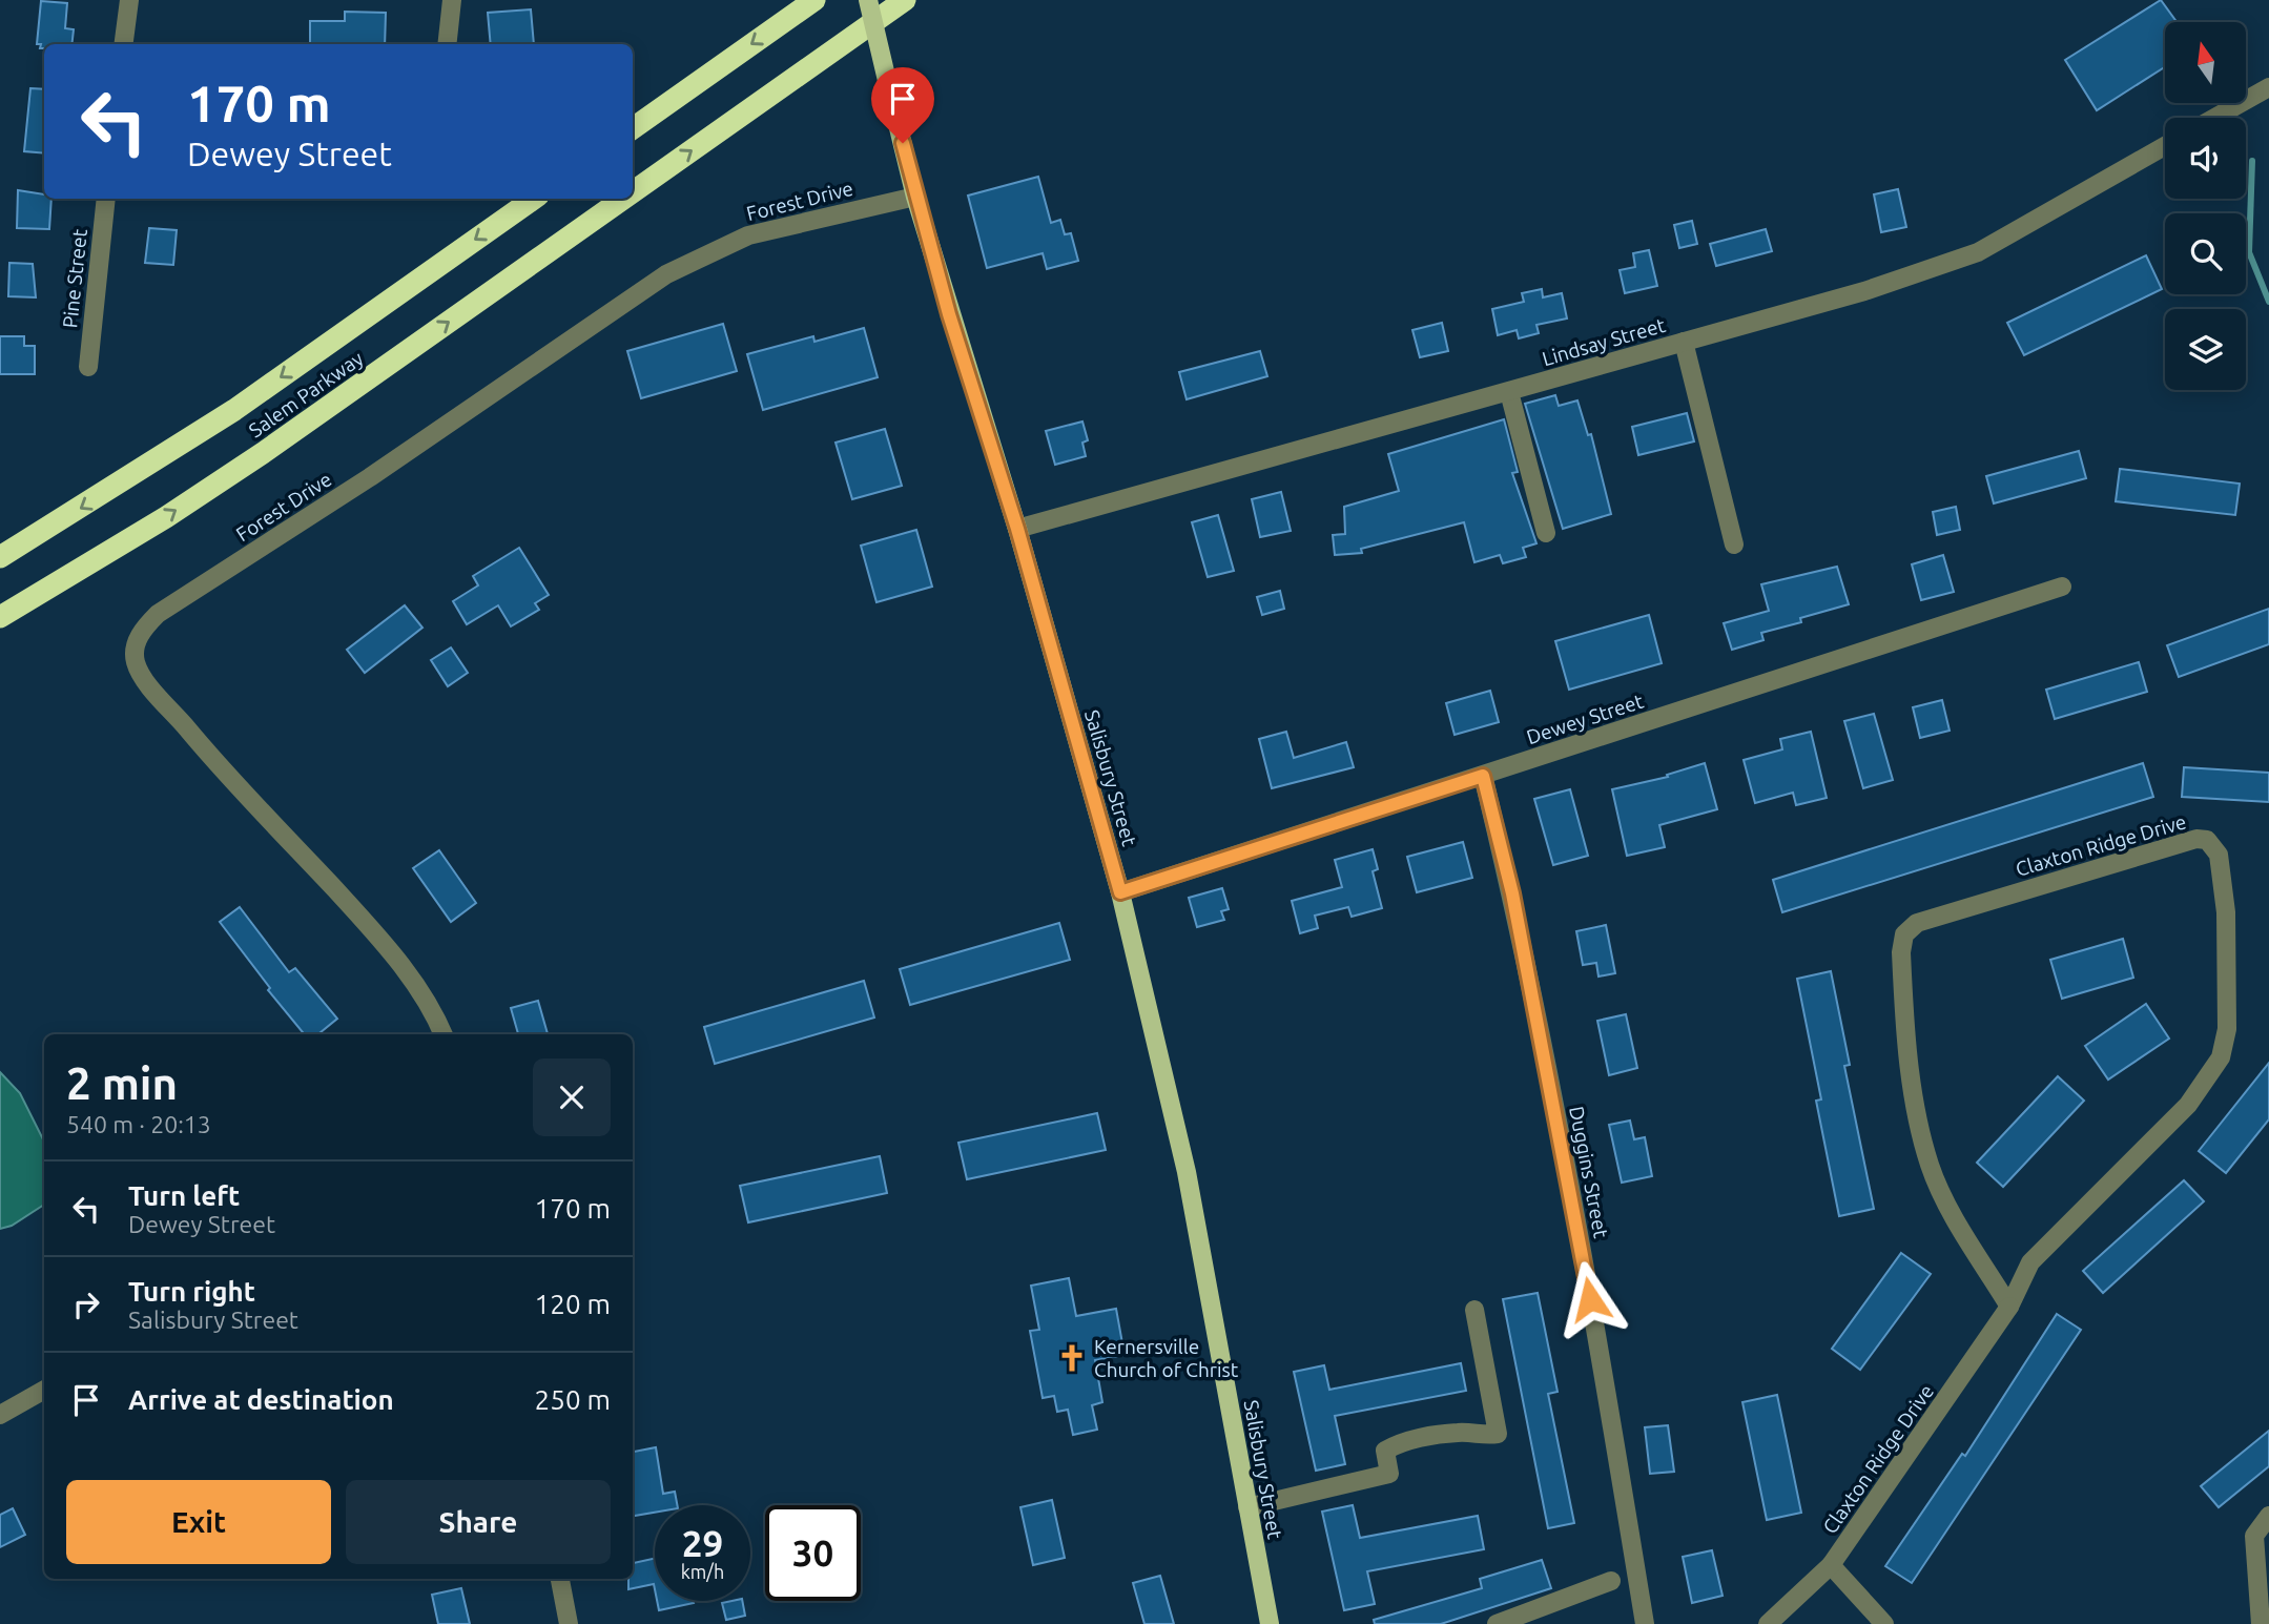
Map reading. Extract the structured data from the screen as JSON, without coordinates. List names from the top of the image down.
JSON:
{
  "streets": {
    "highway": ["Salem Parkway"],
    "main road": ["Salisbury Street"],
    "street": [
      "Forest Drive",
      "Pine Street",
      "Lindsay Street",
      "Dewey Street",
      "Claxton Ridge Drive",
      "Duggins Street"
    ]
  },
  "crossings": [
    ["Forest Drive", "Salisbury Street"],
    ["Lindsay Street", "Salisbury Street"],
    ["Dewey Street", "Salisbury Street"],
    ["Dewey Street", "Duggins Street"]
  ],
  "places": {
    "church": ["Kernersville Church of Christ"]
  },
  "north": "top",
  "page": {
    "turn": ["170 m", "Dewey Street"],
    "heading": ["2 min", "540 m · 20:13"],
    "list": [
      {
        "name": "Turn left",
        "note": "Dewey Street",
        "value": "170 m"
      },
      {
        "name": "Turn right",
        "note": "Salisbury Street",
        "value": "120 m"
      },
      {
        "name": "Arrive at destination",
        "value": "250 m"
      }
    ],
    "buttons": ["Exit", "Share"],
    "speed": "29 km/h",
    "limit": "30"
  }
}
